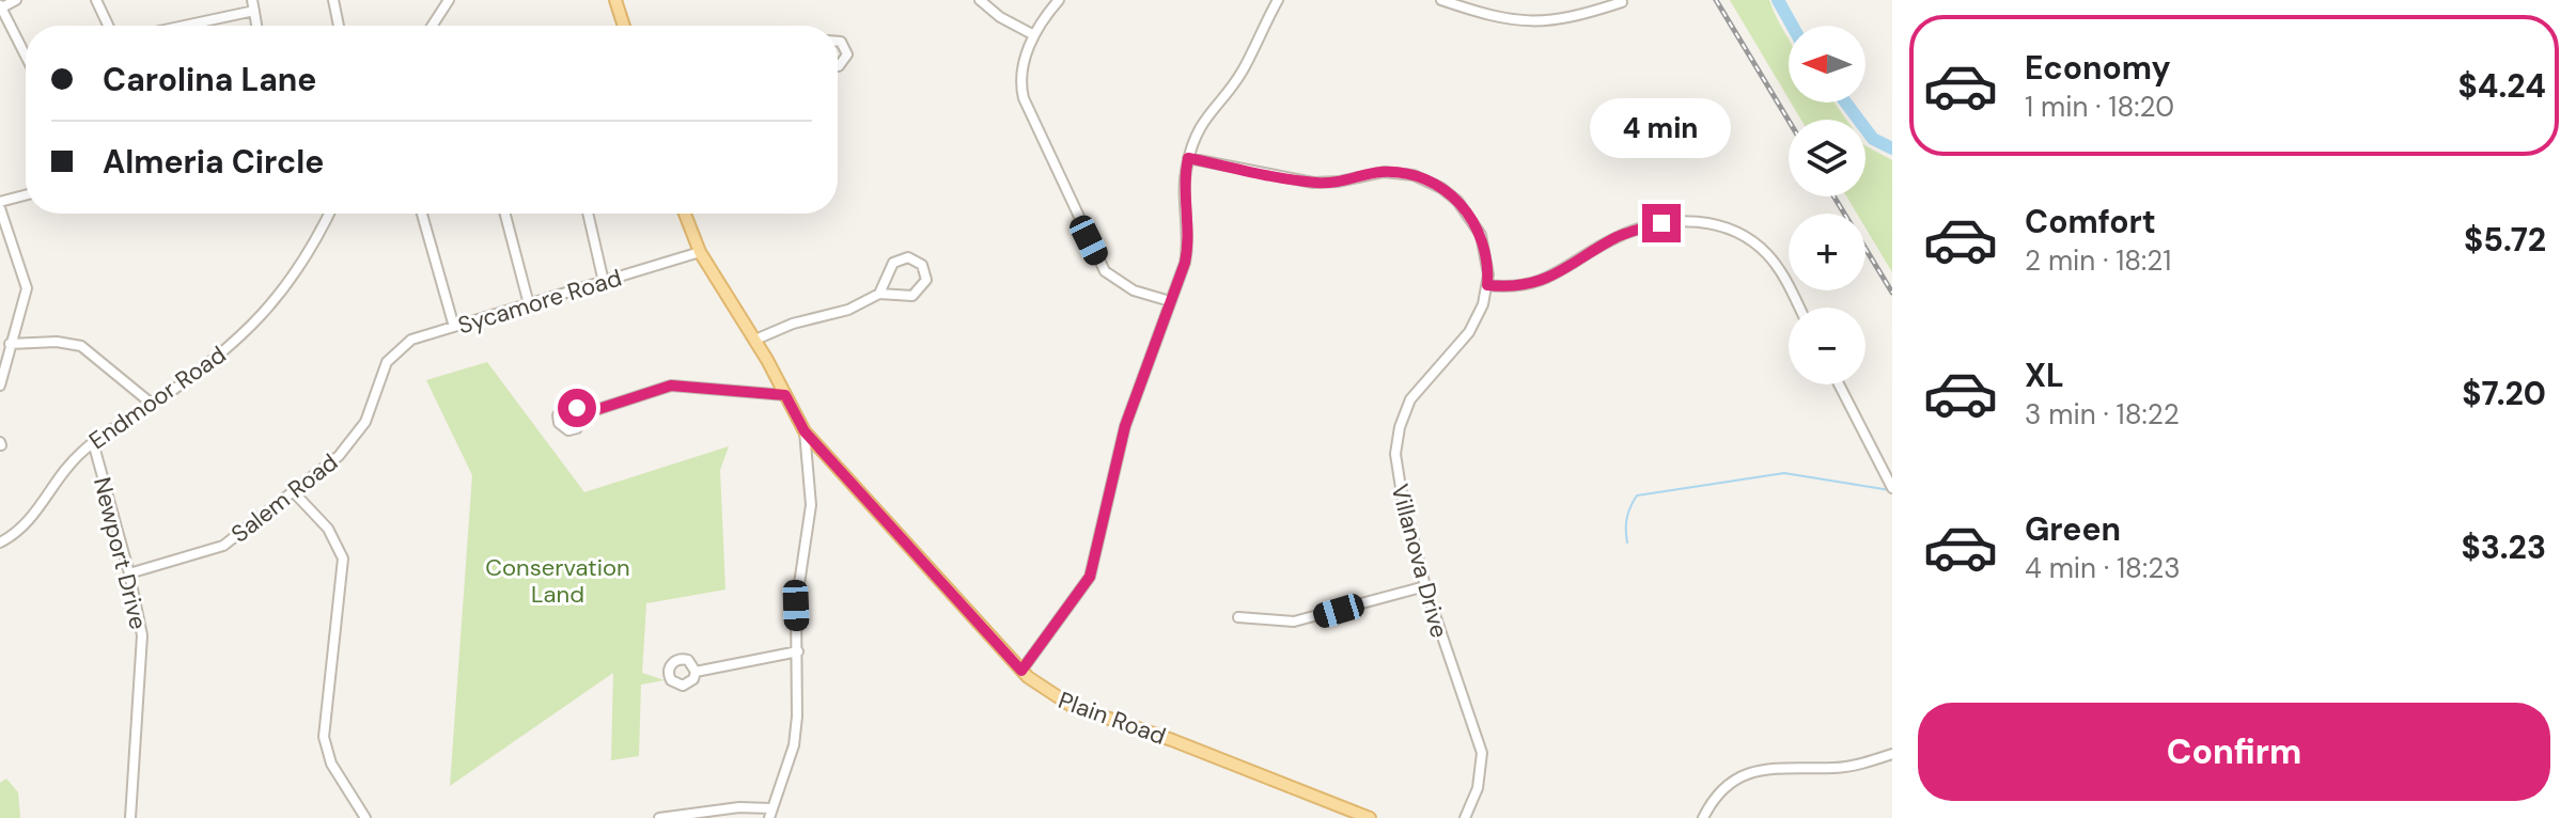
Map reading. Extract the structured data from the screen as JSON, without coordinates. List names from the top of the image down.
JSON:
{
  "streets": {
    "main road": ["Plain Road"],
    "street": [
      "Sycamore Road",
      "Endmoor Road",
      "Salem Road",
      "Newport Drive",
      "Villanova Drive"
    ]
  },
  "crossings": [
    ["Sycamore Road", "Salem Road"],
    ["Sycamore Road", "Plain Road"],
    ["Endmoor Road", "Newport Drive"],
    ["Salem Road", "Newport Drive"]
  ],
  "parks": ["Conservation Land"],
  "north": "left",
  "page": {
    "list": [
      {
        "name": "Economy",
        "note": "1 min · 18:20",
        "value": "$4.24"
      },
      {
        "name": "Comfort",
        "note": "2 min · 18:21",
        "value": "$5.72"
      },
      {
        "name": "XL",
        "note": "3 min · 18:22",
        "value": "$7.20"
      },
      {
        "name": "Green",
        "note": "4 min · 18:23",
        "value": "$3.23"
      }
    ],
    "map_buttons": ["+", "−"],
    "banner": ["Carolina Lane", "Almeria Circle"],
    "bubble": "4 min",
    "buttons": "Confirm"
  }
}
